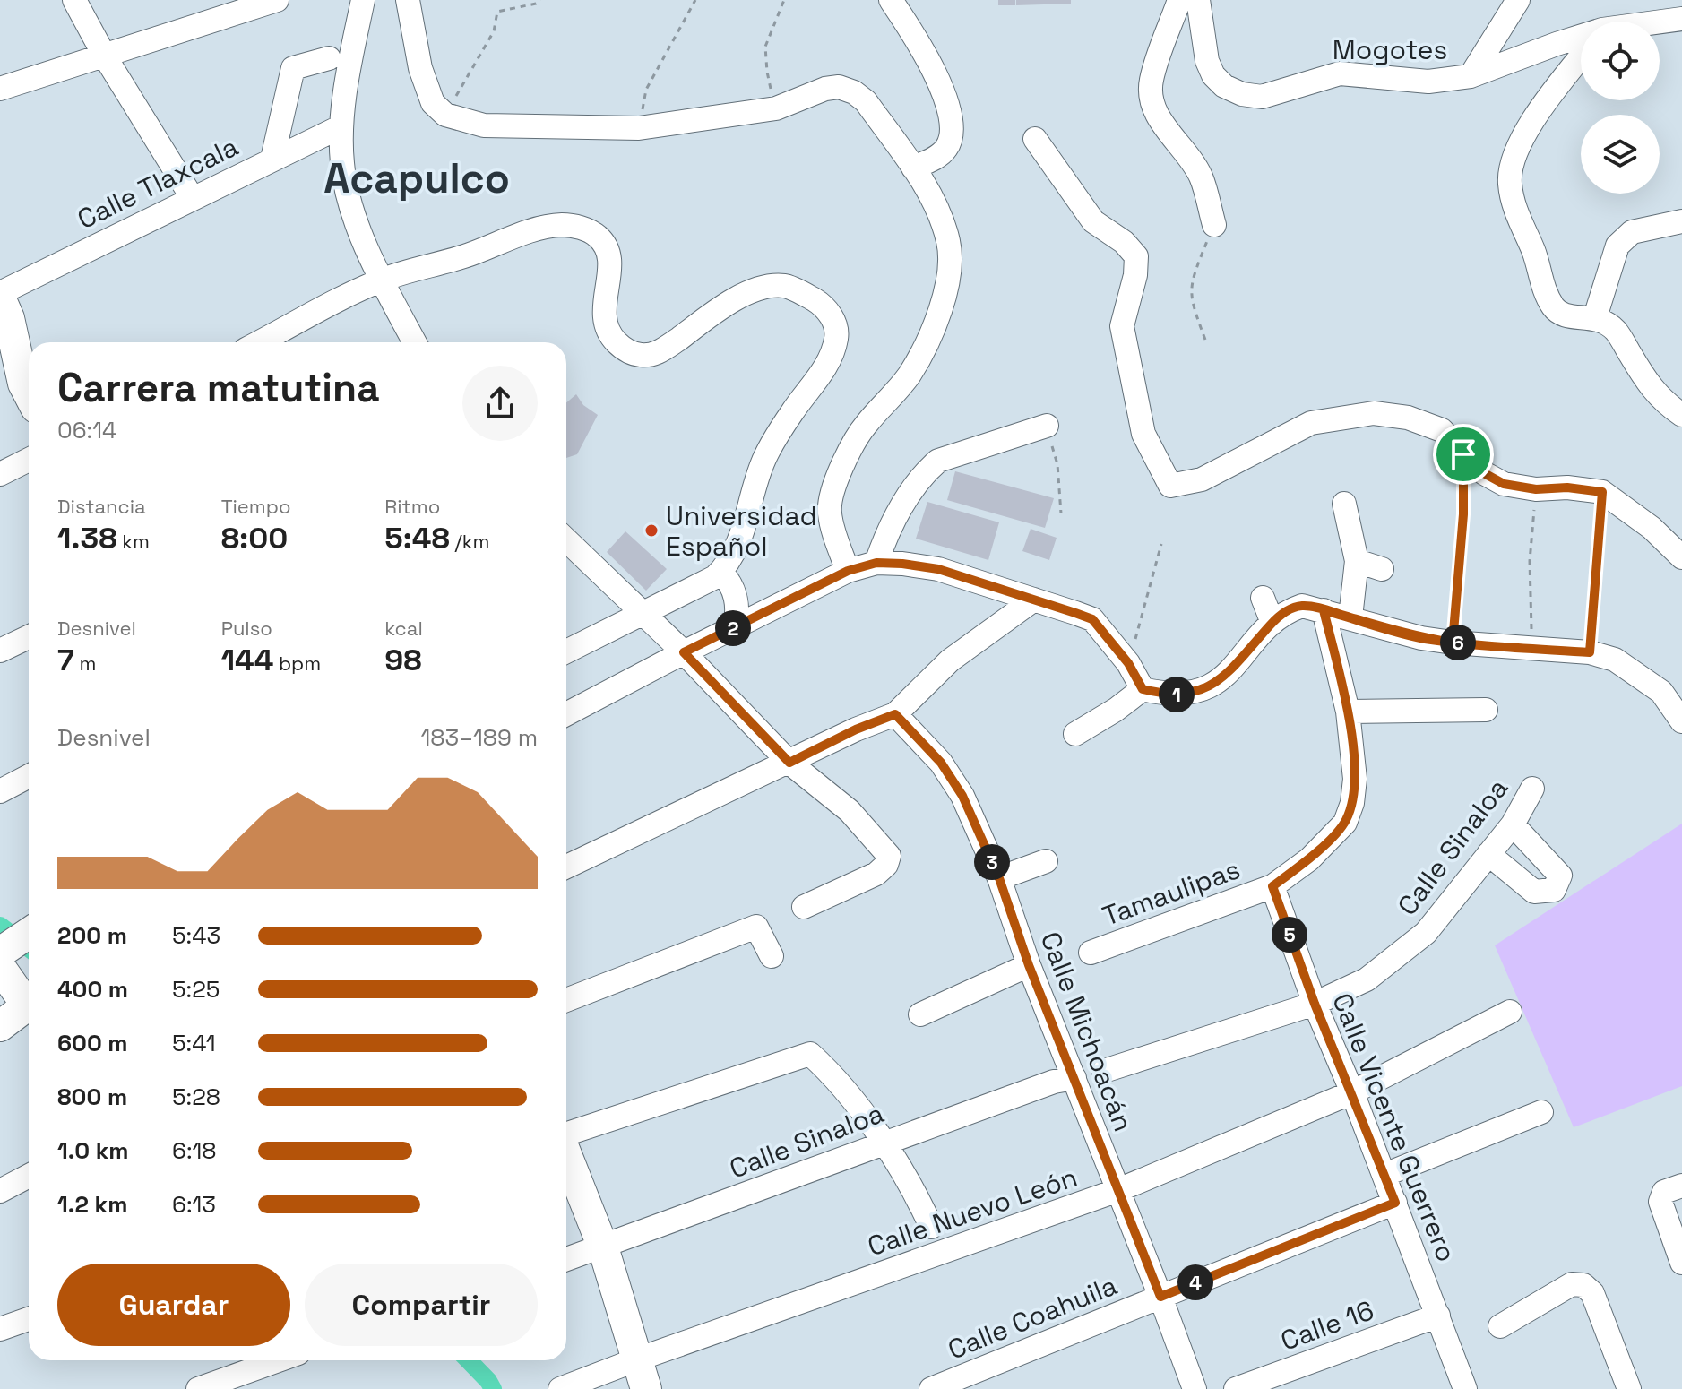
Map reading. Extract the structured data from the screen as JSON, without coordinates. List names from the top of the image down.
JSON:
{
  "streets": {
    "street": [
      "Mogotes",
      "Calle Tlaxcala",
      "Calle Sinaloa",
      "Tamaulipas",
      "Calle Michoacán",
      "Calle Vicente Guerrero",
      "Calle Nuevo León",
      "Calle Coahuila",
      "Calle 16"
    ]
  },
  "crossings": [
    ["Calle Sinaloa", "Calle Michoacán"],
    ["Calle Sinaloa", "Calle Vicente Guerrero"],
    ["Tamaulipas", "Calle Vicente Guerrero"],
    ["Calle Michoacán", "Calle Nuevo León"],
    ["Calle Michoacán", "Calle Coahuila"],
    ["Calle Vicente Guerrero", "Calle Nuevo León"],
    ["Calle Vicente Guerrero", "Calle Coahuila"],
    ["Calle Vicente Guerrero", "Calle 16"]
  ],
  "districts": ["Acapulco"],
  "places": ["Universidad Español"],
  "page": {
    "heading": ["Carrera matutina", "06:14"],
    "stats": [
      ["Distancia", "1.38 km"],
      ["Tiempo", "8:00"],
      ["Ritmo", "5:48 /km"],
      ["Desnivel", "7 m"],
      ["Pulso", "144 bpm"],
      ["kcal", "98"]
    ],
    "pins": [
      "2",
      "6",
      "1",
      "3",
      "5",
      "4"
    ],
    "chart": ["Desnivel", "183–189 m"],
    "list": [
      {
        "name": "200 m",
        "note": "5:43"
      },
      {
        "name": "400 m",
        "note": "5:25"
      },
      {
        "name": "600 m",
        "note": "5:41"
      },
      {
        "name": "800 m",
        "note": "5:28"
      },
      {
        "name": "1.0 km",
        "note": "6:18"
      },
      {
        "name": "1.2 km",
        "note": "6:13"
      }
    ],
    "buttons": ["Guardar", "Compartir"]
  }
}
